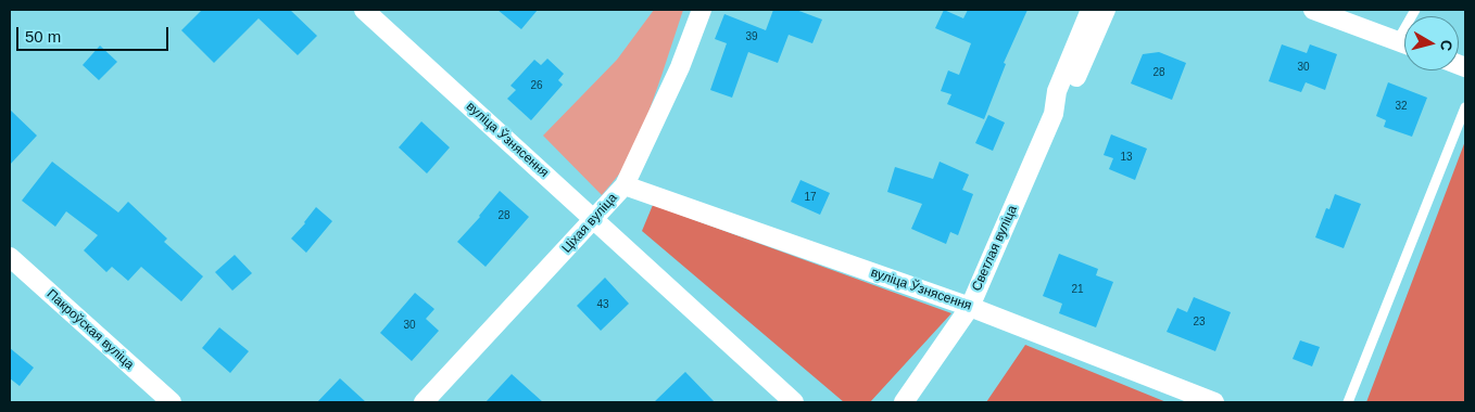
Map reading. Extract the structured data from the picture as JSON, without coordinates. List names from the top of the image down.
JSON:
{
  "streets": {
    "street": [
      "вуліца Ўзнясення",
      "Ціхая вуліца",
      "Светлая вуліца",
      "Пакроўская вуліца"
    ]
  },
  "crossings": [
    ["вуліца Ўзнясення", "Ціхая вуліца"],
    ["вуліца Ўзнясення", "Светлая вуліца"]
  ],
  "house_numbers": [
    "39",
    "30",
    "28",
    "26",
    "32",
    "13",
    "17",
    "28",
    "21",
    "43",
    "23",
    "30"
  ],
  "scale_bar": "50 m",
  "north": "right"
}
